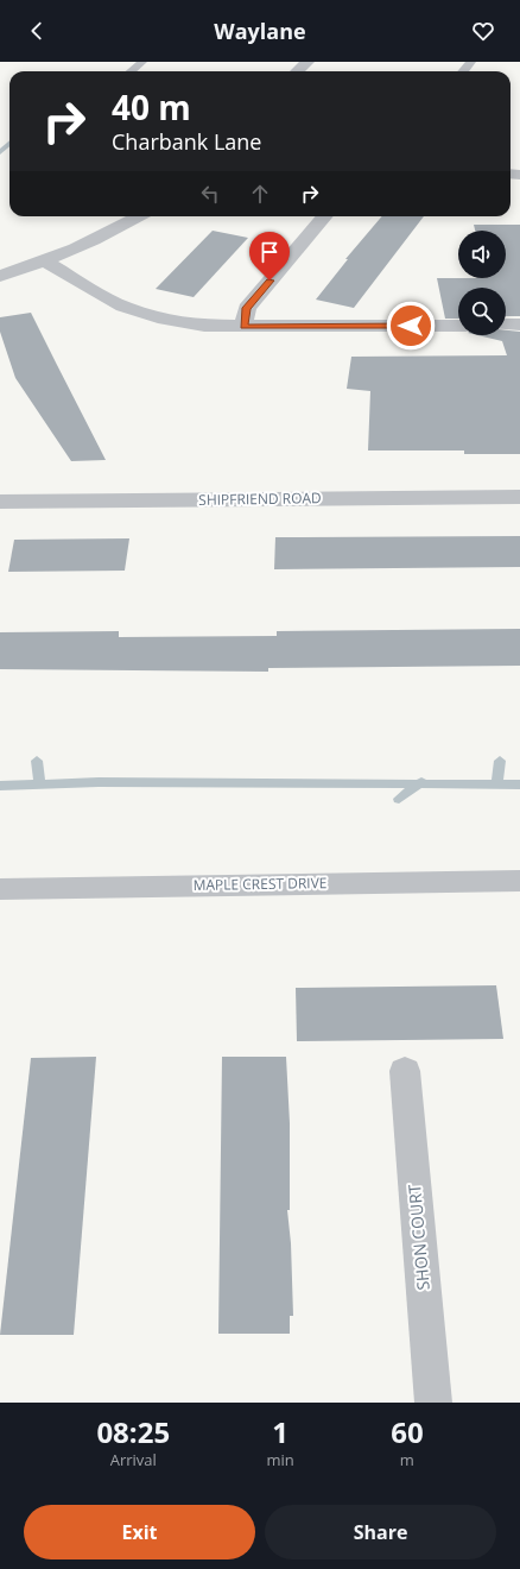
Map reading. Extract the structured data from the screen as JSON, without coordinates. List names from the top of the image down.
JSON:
{
  "streets": {
    "street": ["SHIPFRIEND ROAD", "MAPLE CREST DRIVE", "SHON COURT"]
  },
  "page": {
    "header": "Waylane",
    "turn": ["40 m", "Charbank Lane"],
    "eta": [
      "08:25",
      "Arrival",
      "1",
      "min",
      "60",
      "m"
    ],
    "buttons": ["Exit", "Share"]
  }
}
